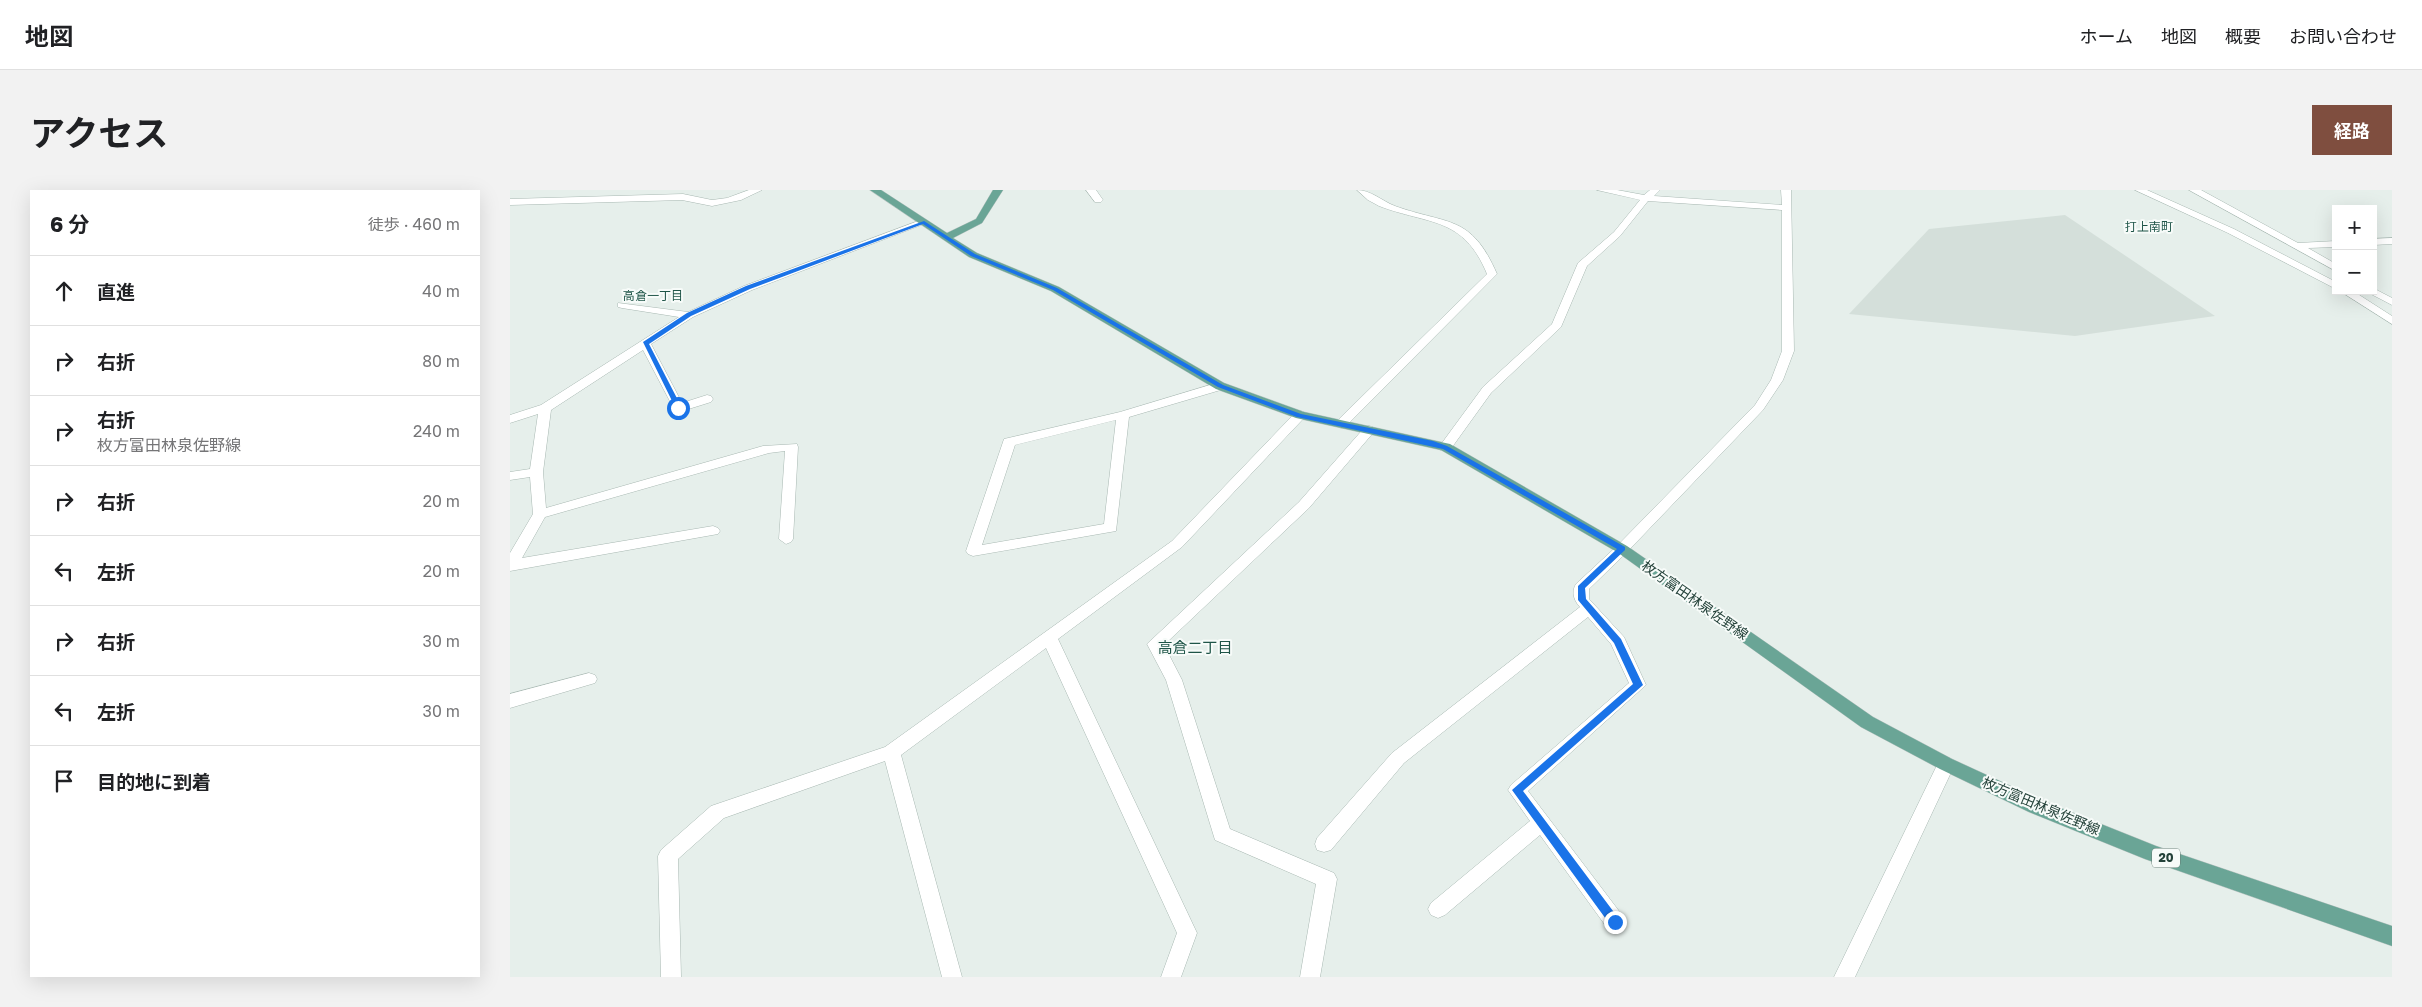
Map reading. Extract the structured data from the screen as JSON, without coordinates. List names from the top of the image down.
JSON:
{
  "streets": {
    "main road": ["枚方富田林泉佐野線", "20"]
  },
  "districts": ["打上南町", "高倉一丁目", "高倉二丁目"],
  "page": {
    "header": "地図",
    "nav": [
      "ホーム",
      "地図",
      "概要",
      "お問い合わせ"
    ],
    "title": "アクセス",
    "buttons": "経路",
    "heading": ["6 分", "徒歩 · 460 m"],
    "map_buttons": ["+", "−"],
    "list": [
      ["直進", "40 m"],
      ["右折", "80 m"],
      ["右折", "枚方富田林泉佐野線", "240 m"],
      ["右折", "20 m"],
      ["左折", "20 m"],
      ["右折", "30 m"],
      ["左折", "30 m"],
      "目的地に到着"
    ]
  }
}
